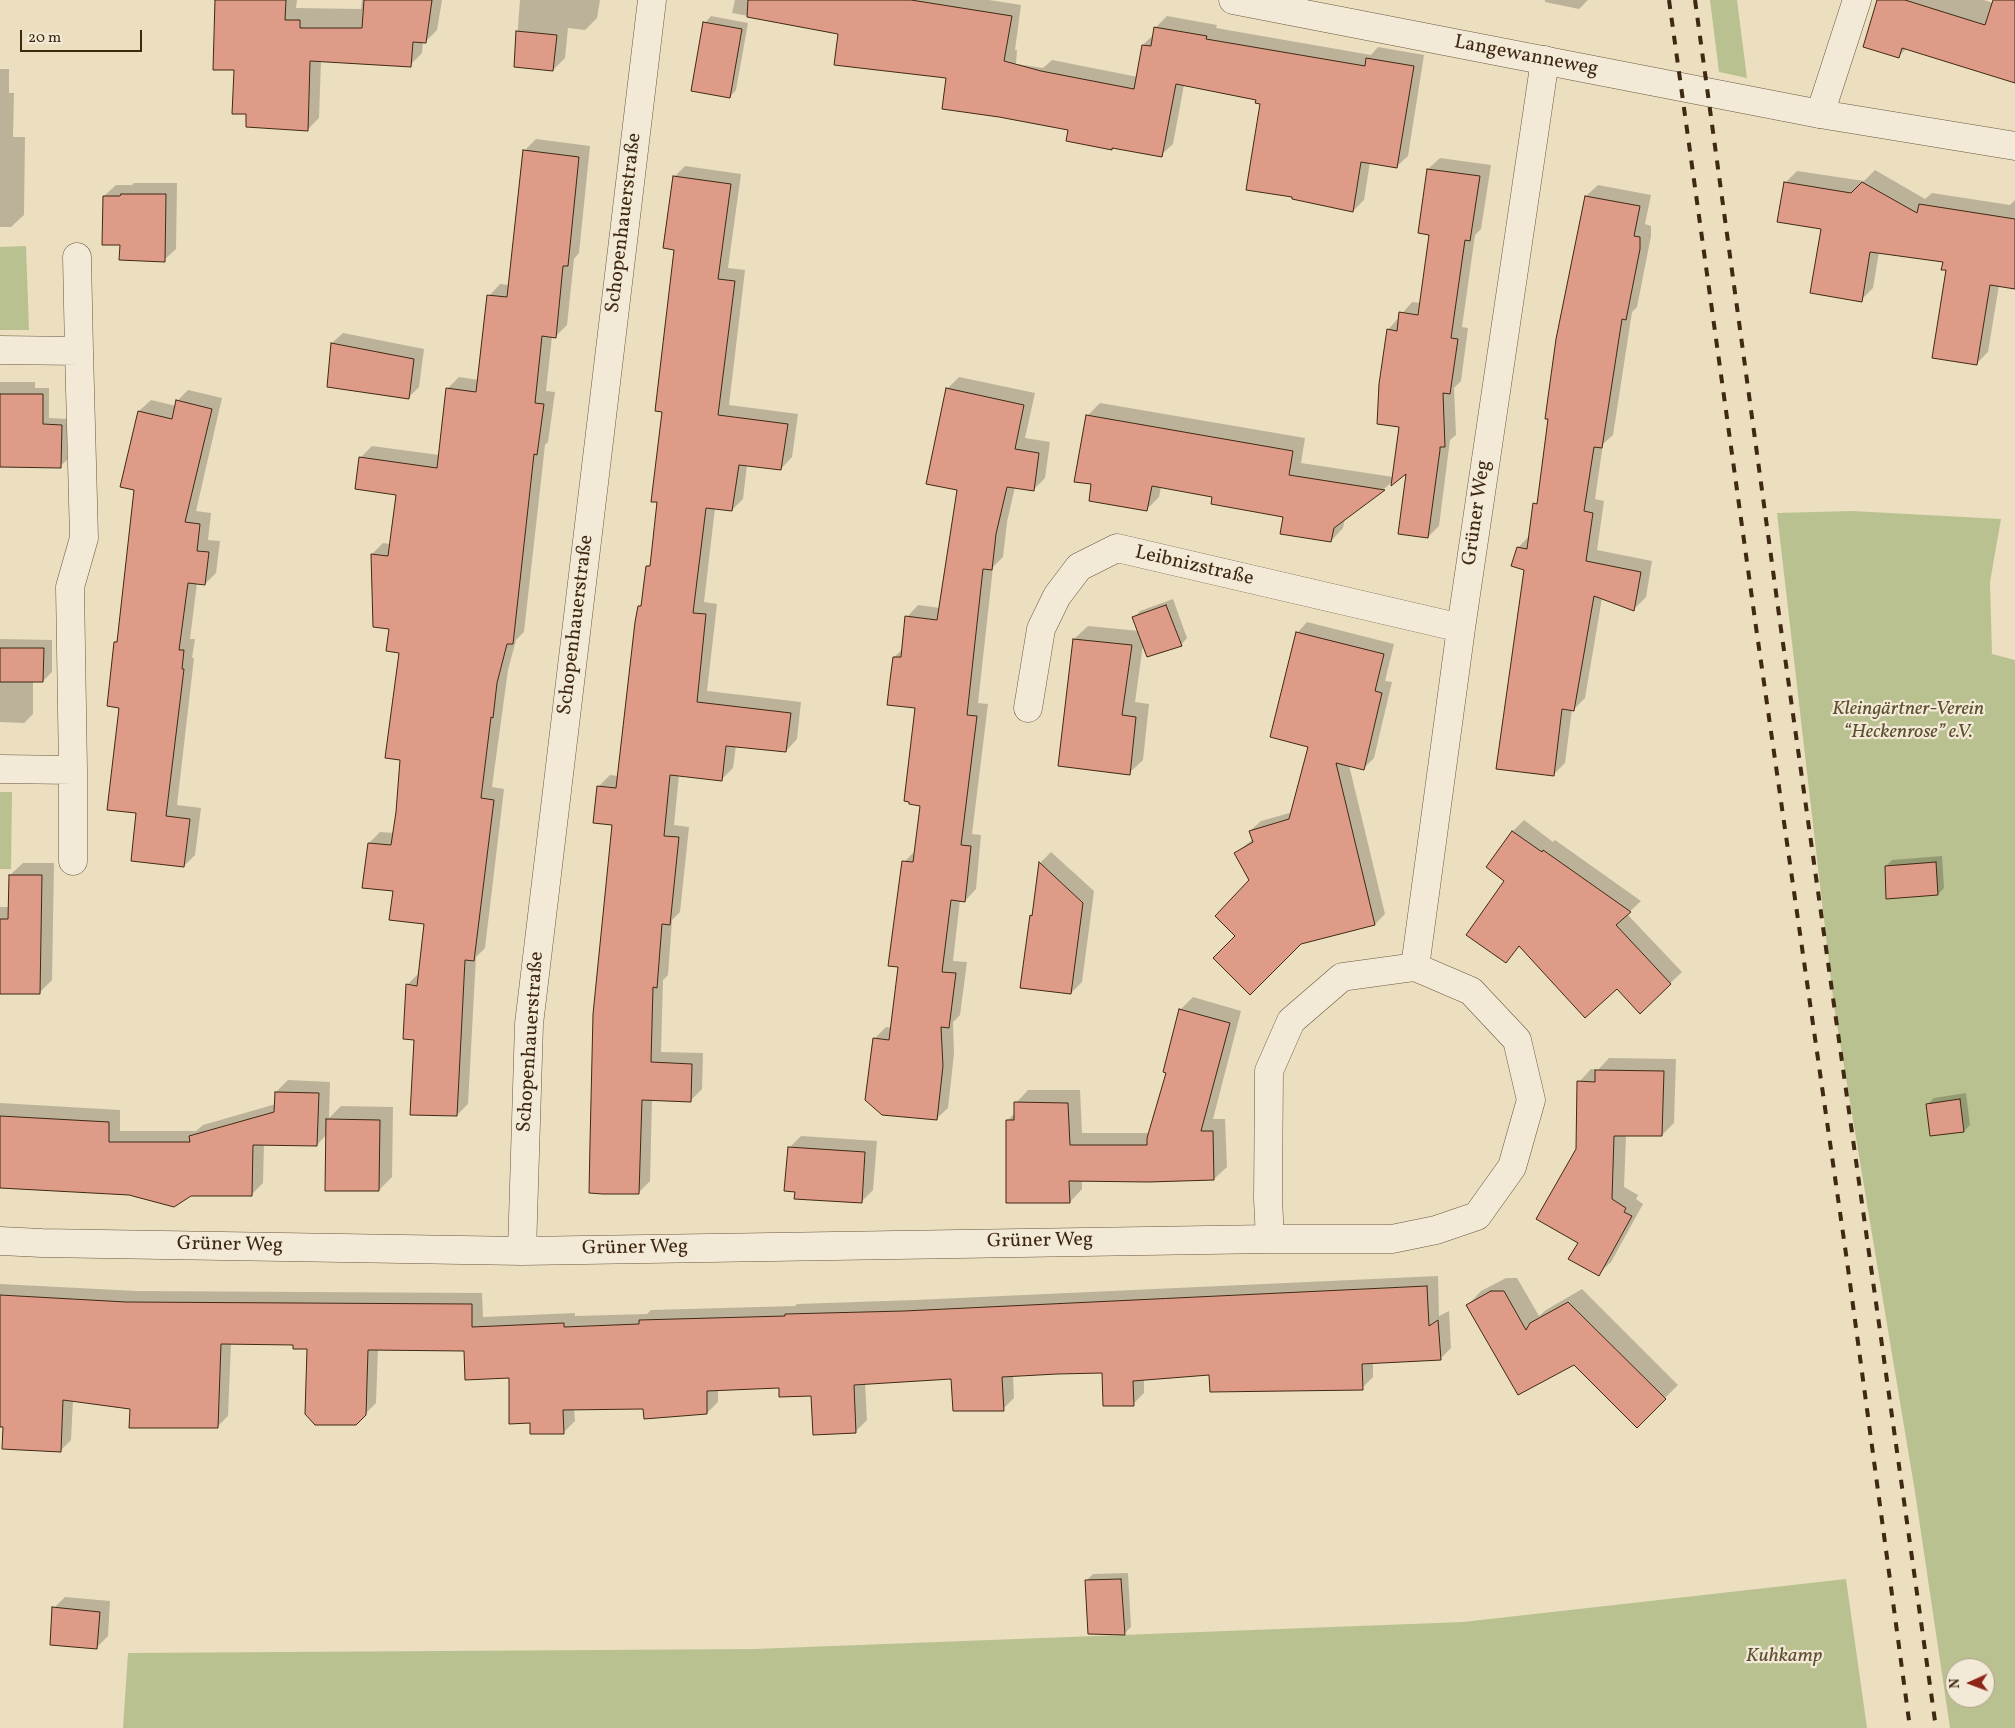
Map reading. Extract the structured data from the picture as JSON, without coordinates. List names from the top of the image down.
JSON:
{
  "streets": {
    "street": [
      "Langewanneweg",
      "Schopenhauerstraße",
      "Grüner Weg",
      "Leibnizstraße"
    ]
  },
  "crossings": [
    ["Langewanneweg", "Grüner Weg"],
    ["Schopenhauerstraße", "Grüner Weg"],
    ["Grüner Weg", "Leibnizstraße"]
  ],
  "parks": ["Kleingärtner-Verein “Heckenrose” e.V.", "Kuhkamp"],
  "scale_bar": "20 m",
  "north": "left"
}
